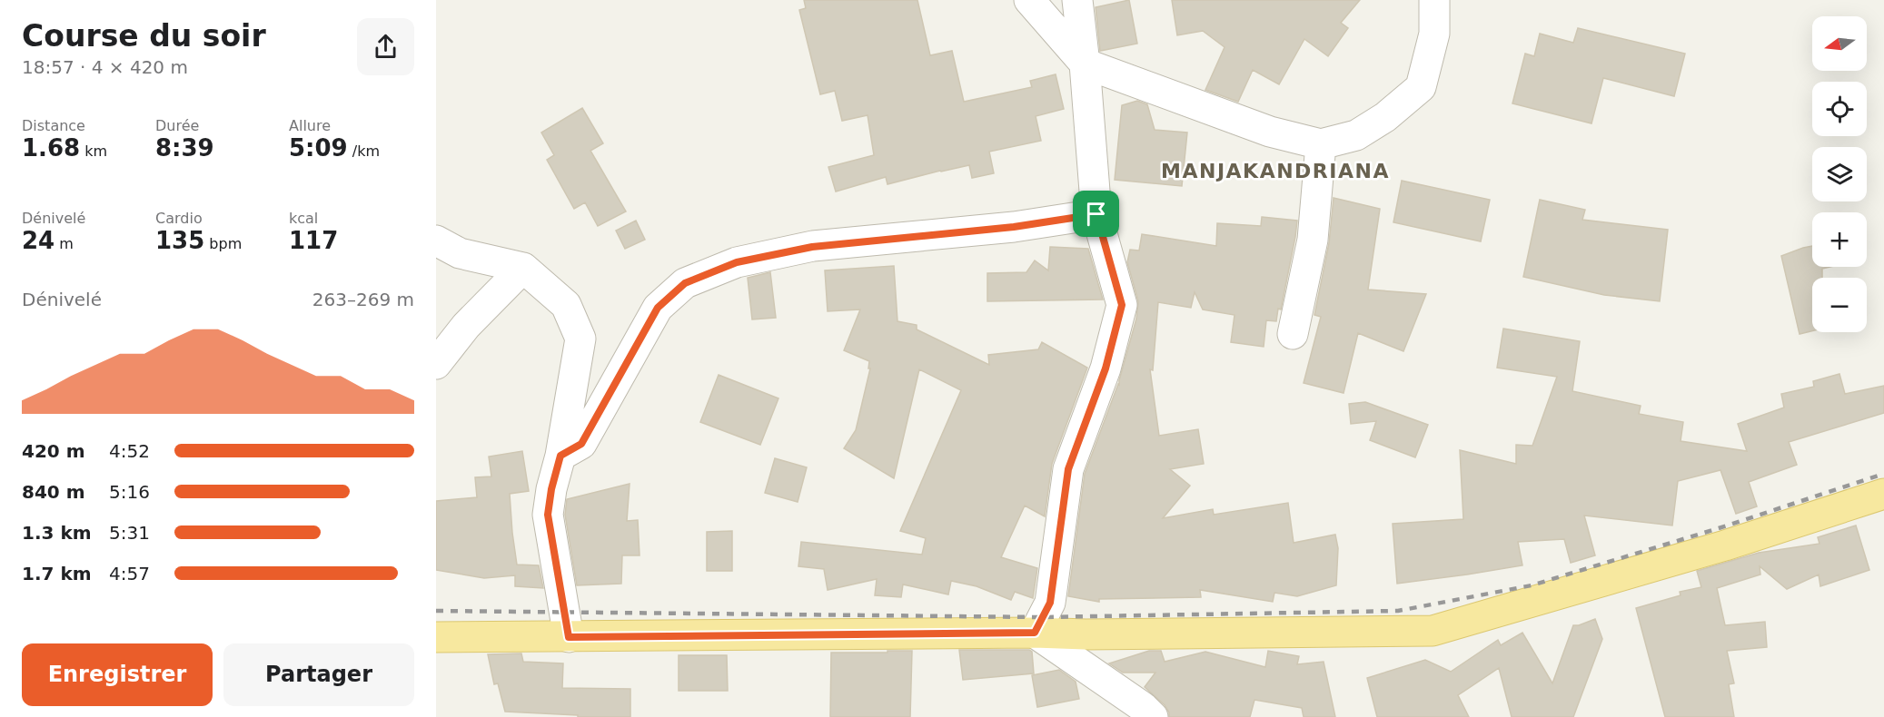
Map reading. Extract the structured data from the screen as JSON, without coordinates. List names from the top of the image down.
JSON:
{
  "districts": ["MANJAKANDRIANA"],
  "north": "left",
  "page": {
    "heading": ["Course du soir", "18:57 · 4 × 420 m"],
    "map_buttons": ["+", "−"],
    "stats": [
      ["Distance", "1.68 km"],
      ["Durée", "8:39"],
      ["Allure", "5:09 /km"],
      ["Dénivelé", "24 m"],
      ["Cardio", "135 bpm"],
      ["kcal", "117"]
    ],
    "chart": ["Dénivelé", "263–269 m"],
    "list": [
      {
        "name": "420 m",
        "note": "4:52"
      },
      {
        "name": "840 m",
        "note": "5:16"
      },
      {
        "name": "1.3 km",
        "note": "5:31"
      },
      {
        "name": "1.7 km",
        "note": "4:57"
      }
    ],
    "buttons": ["Enregistrer", "Partager"]
  }
}
